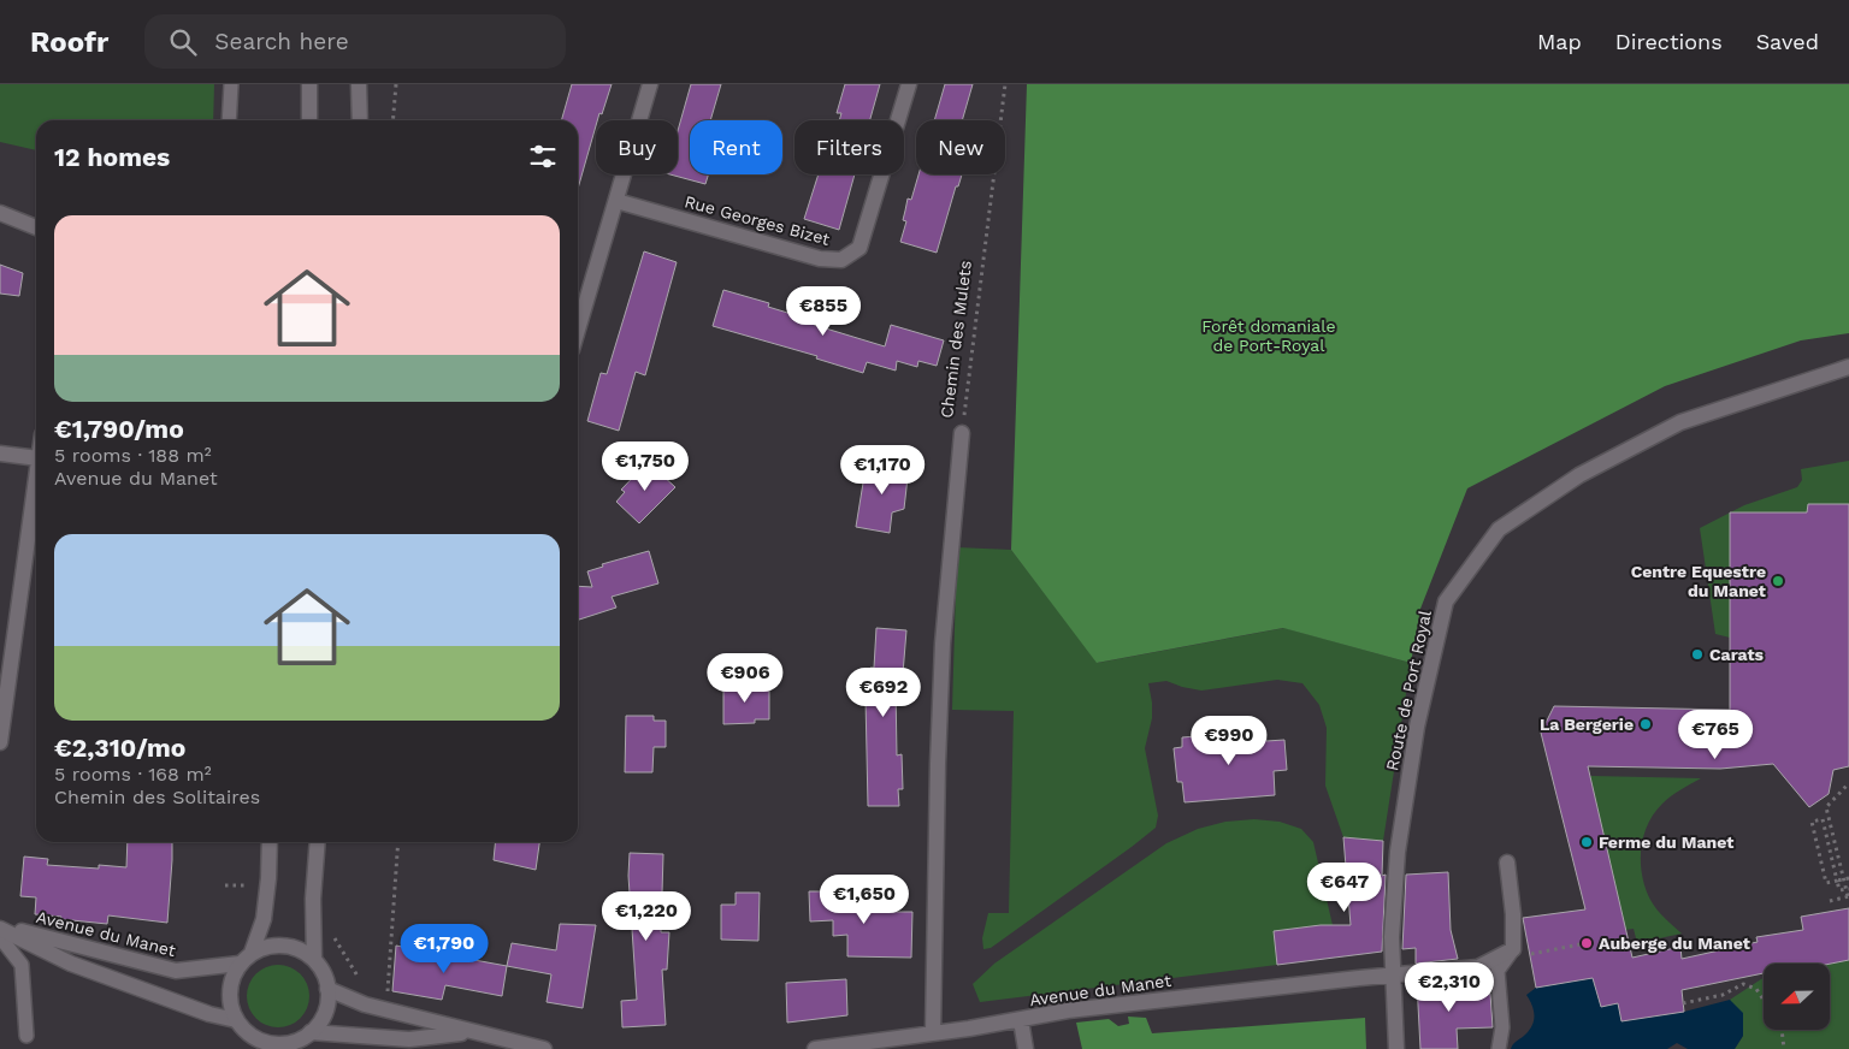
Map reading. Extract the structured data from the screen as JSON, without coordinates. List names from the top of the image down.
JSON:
{
  "streets": {
    "street": [
      "Rue Georges Bizet",
      "Chemin des Mulets",
      "Route de Port Royal",
      "Avenue du Manet"
    ]
  },
  "crossings": [
    ["Chemin des Mulets", "Avenue du Manet"],
    ["Route de Port Royal", "Avenue du Manet"]
  ],
  "parks": ["Forêt domaniale de Port-Royal"],
  "places": [
    "Centre Equestre du Manet",
    "Carats",
    "La Bergerie",
    "Ferme du Manet",
    "Auberge du Manet"
  ],
  "north": "left",
  "page": {
    "header": "Roofr",
    "search": "Search here",
    "nav": ["Map", "Directions", "Saved"],
    "chip": [
      "Buy",
      "Rent",
      "Filters",
      "New"
    ],
    "heading": "12 homes",
    "list": [
      {
        "name": "€1,790/mo",
        "note": "5 rooms · 188 m² · Avenue du Manet"
      },
      {
        "name": "€2,310/mo",
        "note": "5 rooms · 168 m² · Chemin des Solitaires"
      }
    ],
    "price": [
      "€855",
      "€1,750",
      "€1,170",
      "€906",
      "€692",
      "€765",
      "€990",
      "€647",
      "€1,650",
      "€1,220",
      "€1,790",
      "€2,310"
    ]
  }
}
